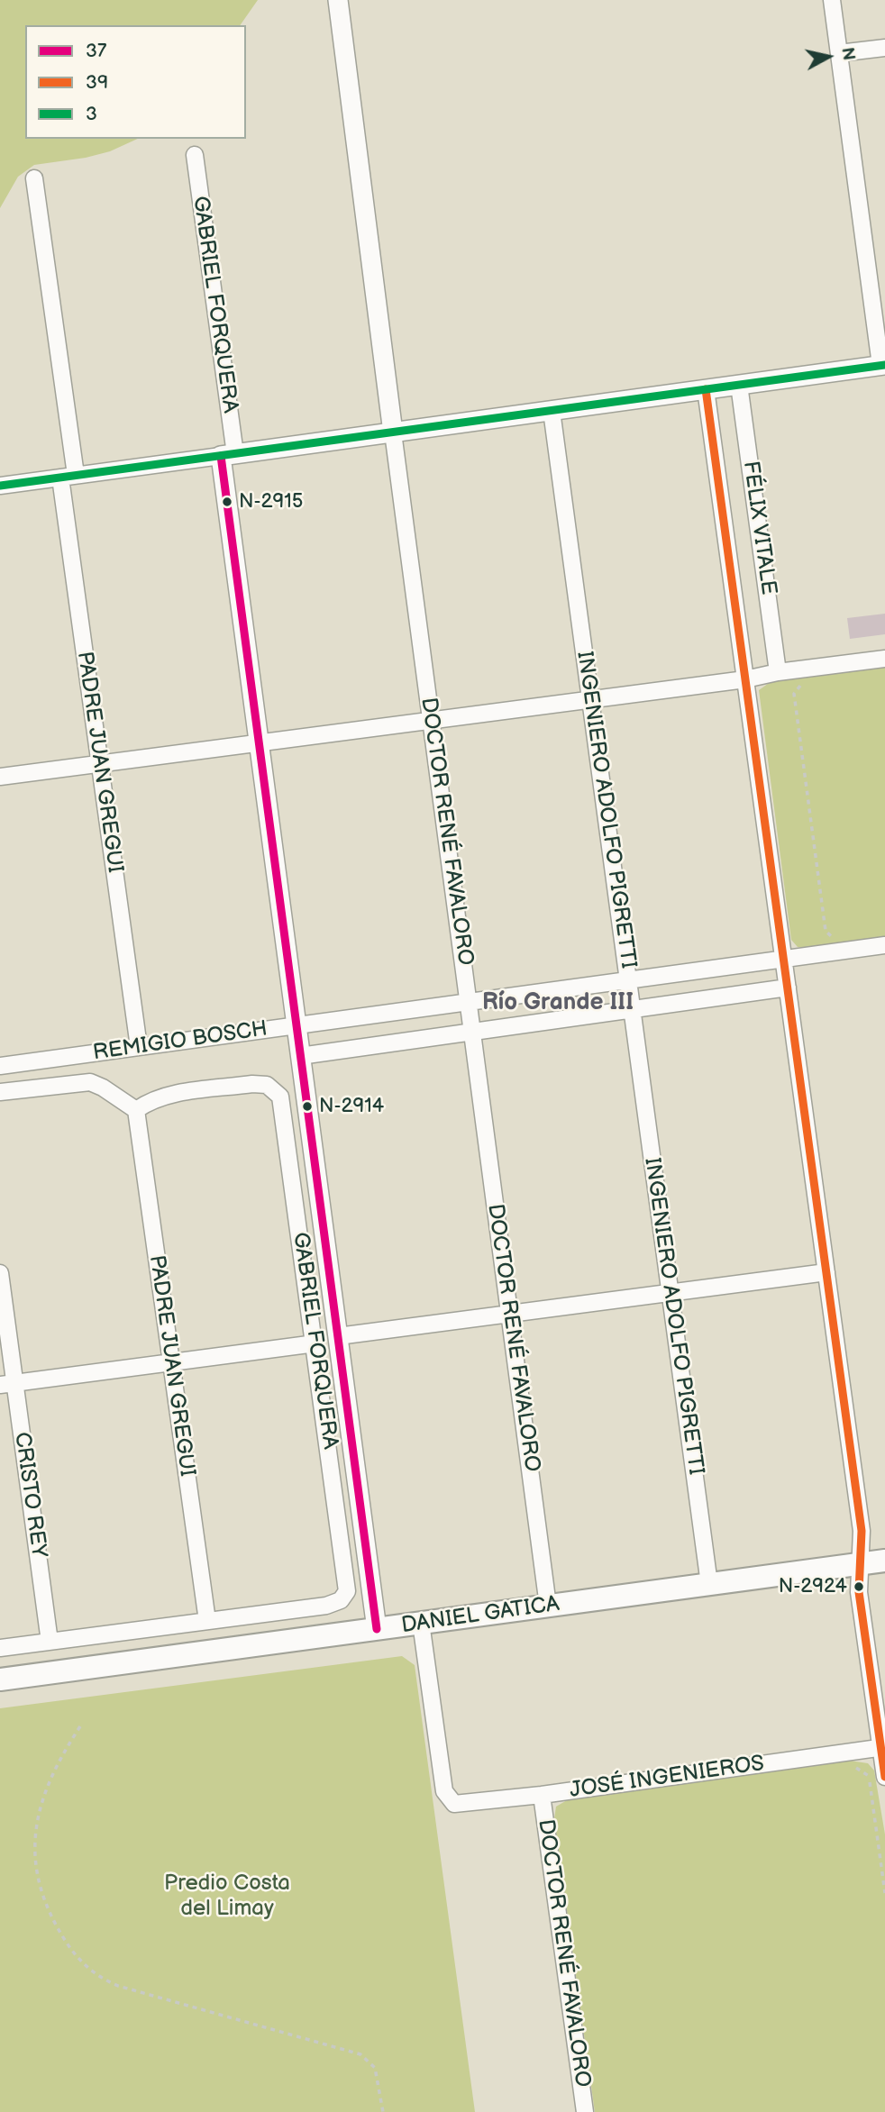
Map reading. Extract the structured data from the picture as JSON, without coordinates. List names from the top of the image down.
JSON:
{
  "streets": {
    "main road": ["DANIEL GATICA"],
    "street": [
      "GABRIEL FORQUERA",
      "FÉLIX VITALE",
      "PADRE JUAN GREGUI",
      "INGENIERO ADOLFO PIGRETTI",
      "DOCTOR RENÉ FAVALORO",
      "REMIGIO BOSCH",
      "CRISTO REY",
      "JOSÉ INGENIEROS"
    ]
  },
  "crossings": [
    ["GABRIEL FORQUERA", "PADRE JUAN GREGUI"],
    ["GABRIEL FORQUERA", "REMIGIO BOSCH"],
    ["GABRIEL FORQUERA", "DANIEL GATICA"],
    ["FÉLIX VITALE", "REMIGIO BOSCH"],
    ["FÉLIX VITALE", "DANIEL GATICA"],
    ["FÉLIX VITALE", "JOSÉ INGENIEROS"],
    ["PADRE JUAN GREGUI", "REMIGIO BOSCH"],
    ["INGENIERO ADOLFO PIGRETTI", "REMIGIO BOSCH"],
    ["INGENIERO ADOLFO PIGRETTI", "DANIEL GATICA"],
    ["DOCTOR RENÉ FAVALORO", "REMIGIO BOSCH"],
    ["DOCTOR RENÉ FAVALORO", "DANIEL GATICA"],
    ["DOCTOR RENÉ FAVALORO", "JOSÉ INGENIEROS"],
    ["DANIEL GATICA", "JOSÉ INGENIEROS"]
  ],
  "districts": ["Río Grande III"],
  "parks": ["Predio Costa del Limay"],
  "places": ["N-2915", "N-2914", "N-2924"],
  "lines": ["transit line 3", "transit line 39", "transit line 37"],
  "legend": ["37", "39", "3"],
  "north": "right"
}
